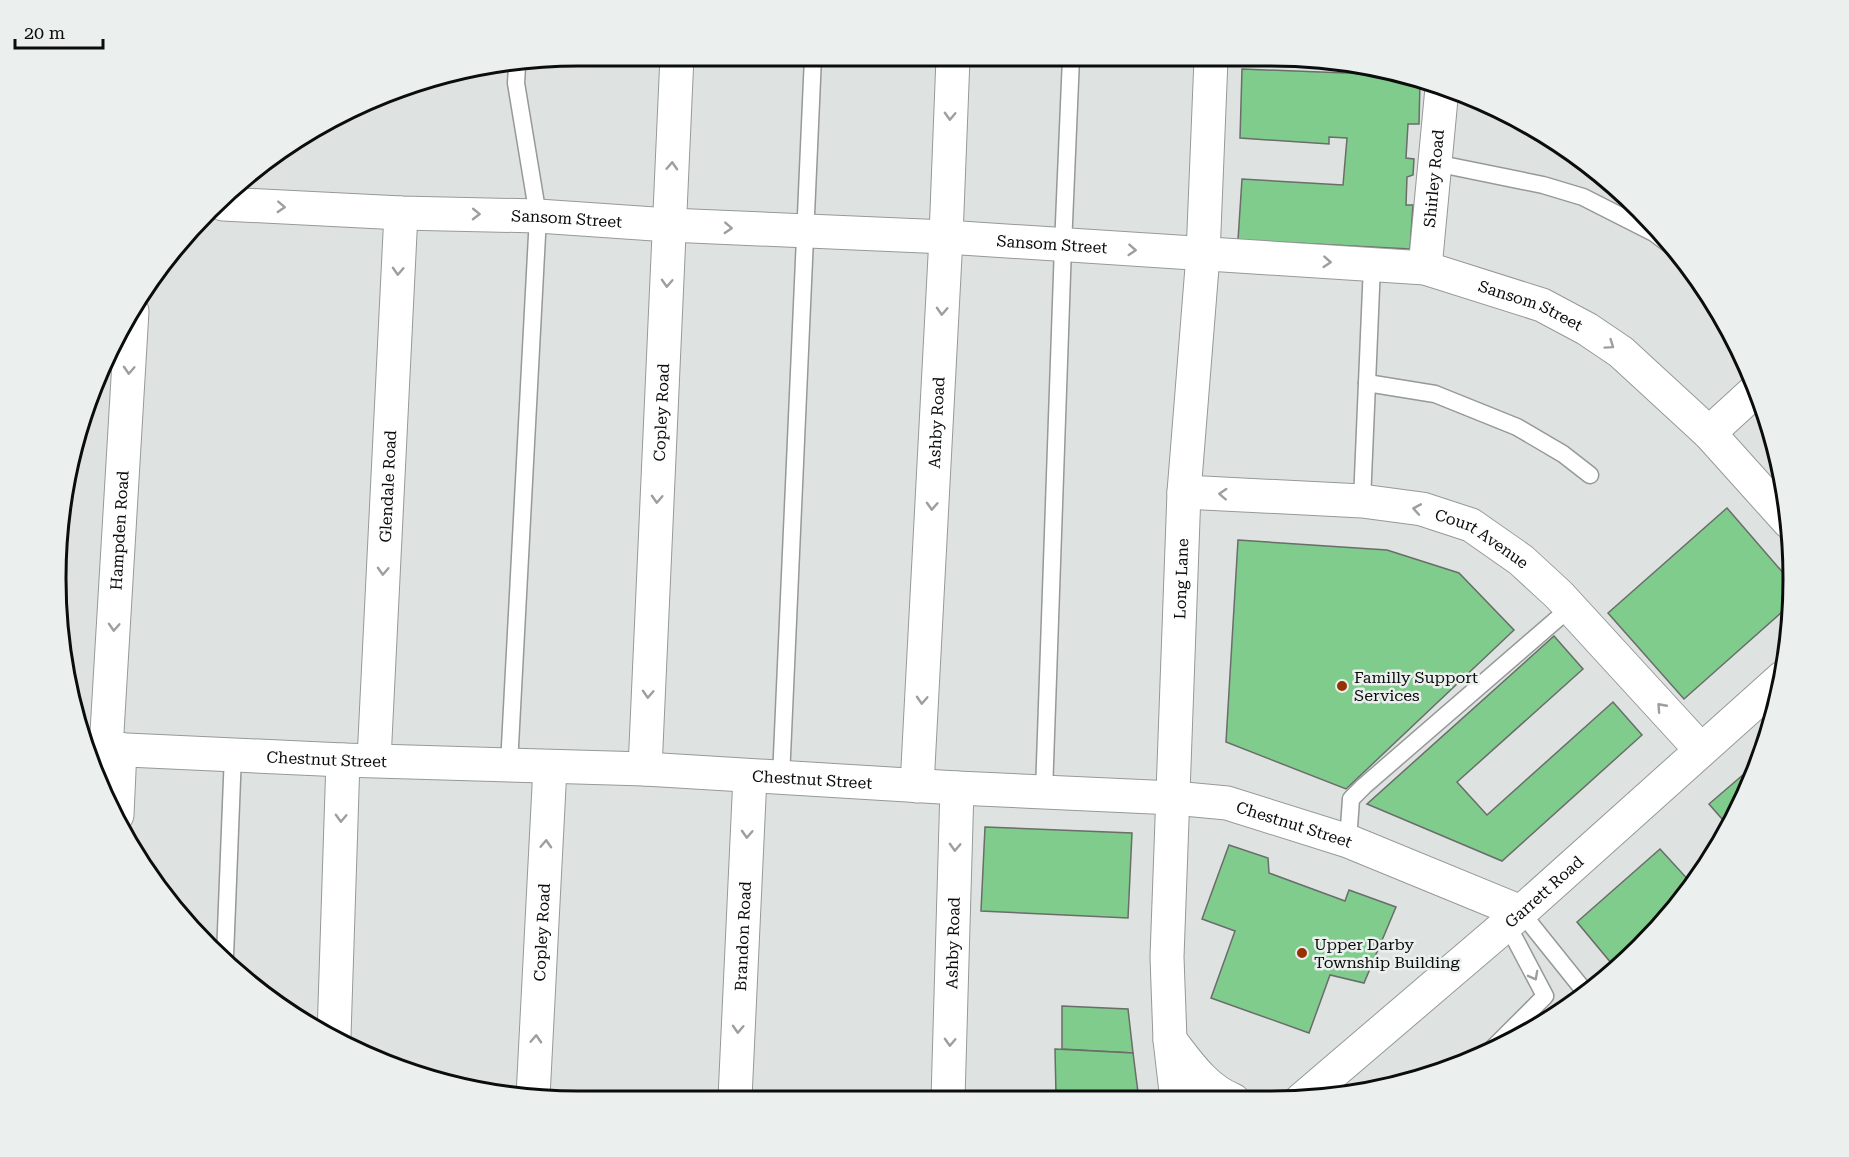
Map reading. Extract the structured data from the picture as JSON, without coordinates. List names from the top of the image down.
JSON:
{
  "streets": {
    "street": [
      "Shirley Road",
      "Sansom Street",
      "Copley Road",
      "Ashby Road",
      "Glendale Road",
      "Hampden Road",
      "Court Avenue",
      "Long Lane",
      "Chestnut Street",
      "Garrett Road",
      "Brandon Road"
    ]
  },
  "crossings": [
    ["Shirley Road", "Sansom Street"],
    ["Sansom Street", "Copley Road"],
    ["Sansom Street", "Ashby Road"],
    ["Sansom Street", "Glendale Road"],
    ["Sansom Street", "Long Lane"],
    ["Copley Road", "Chestnut Street"],
    ["Ashby Road", "Chestnut Street"],
    ["Glendale Road", "Chestnut Street"],
    ["Hampden Road", "Chestnut Street"],
    ["Court Avenue", "Long Lane"],
    ["Court Avenue", "Garrett Road"],
    ["Long Lane", "Chestnut Street"],
    ["Chestnut Street", "Garrett Road"],
    ["Chestnut Street", "Brandon Road"]
  ],
  "one_way": [
    "Sansom Street",
    "Ashby Road",
    "Glendale Road",
    "Hampden Road",
    "Court Avenue",
    "Brandon Road"
  ],
  "places": ["Familly Support Services", "Upper Darby Township Building"],
  "scale_bar": "20 m"
}
